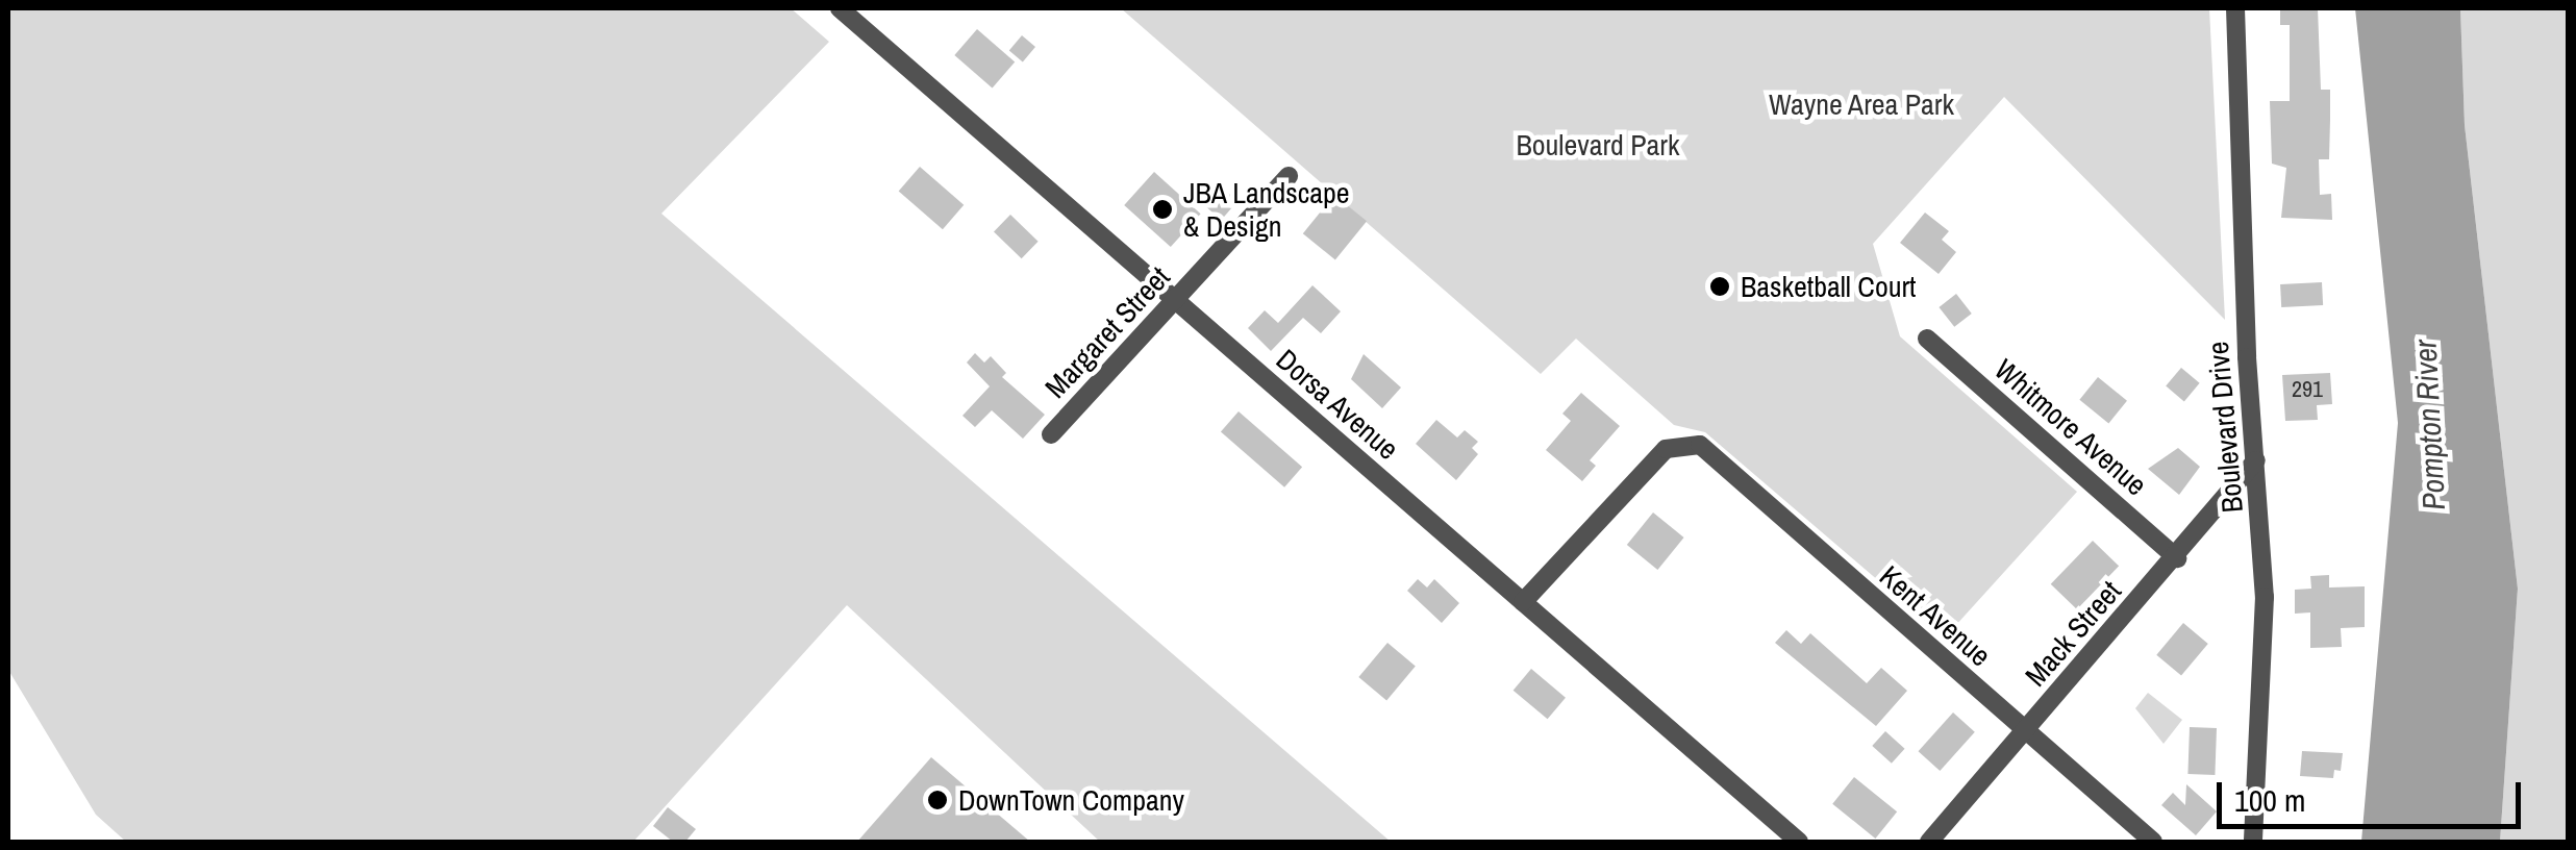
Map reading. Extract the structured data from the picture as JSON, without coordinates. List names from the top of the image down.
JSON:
{
  "streets": {
    "street": [
      "Margaret Street",
      "Dorsa Avenue",
      "Whitmore Avenue",
      "Boulevard Drive",
      "Kent Avenue",
      "Mack Street"
    ]
  },
  "crossings": [
    ["Margaret Street", "Dorsa Avenue"],
    ["Dorsa Avenue", "Kent Avenue"],
    ["Whitmore Avenue", "Mack Street"],
    ["Boulevard Drive", "Mack Street"],
    ["Kent Avenue", "Mack Street"]
  ],
  "water": ["Pompton River"],
  "parks": ["Wayne Area Park", "Boulevard Park"],
  "places": ["JBA Landscape & Design", "Basketball Court", "DownTown Company"],
  "house_numbers": ["291"],
  "scale_bar": "100 m"
}
